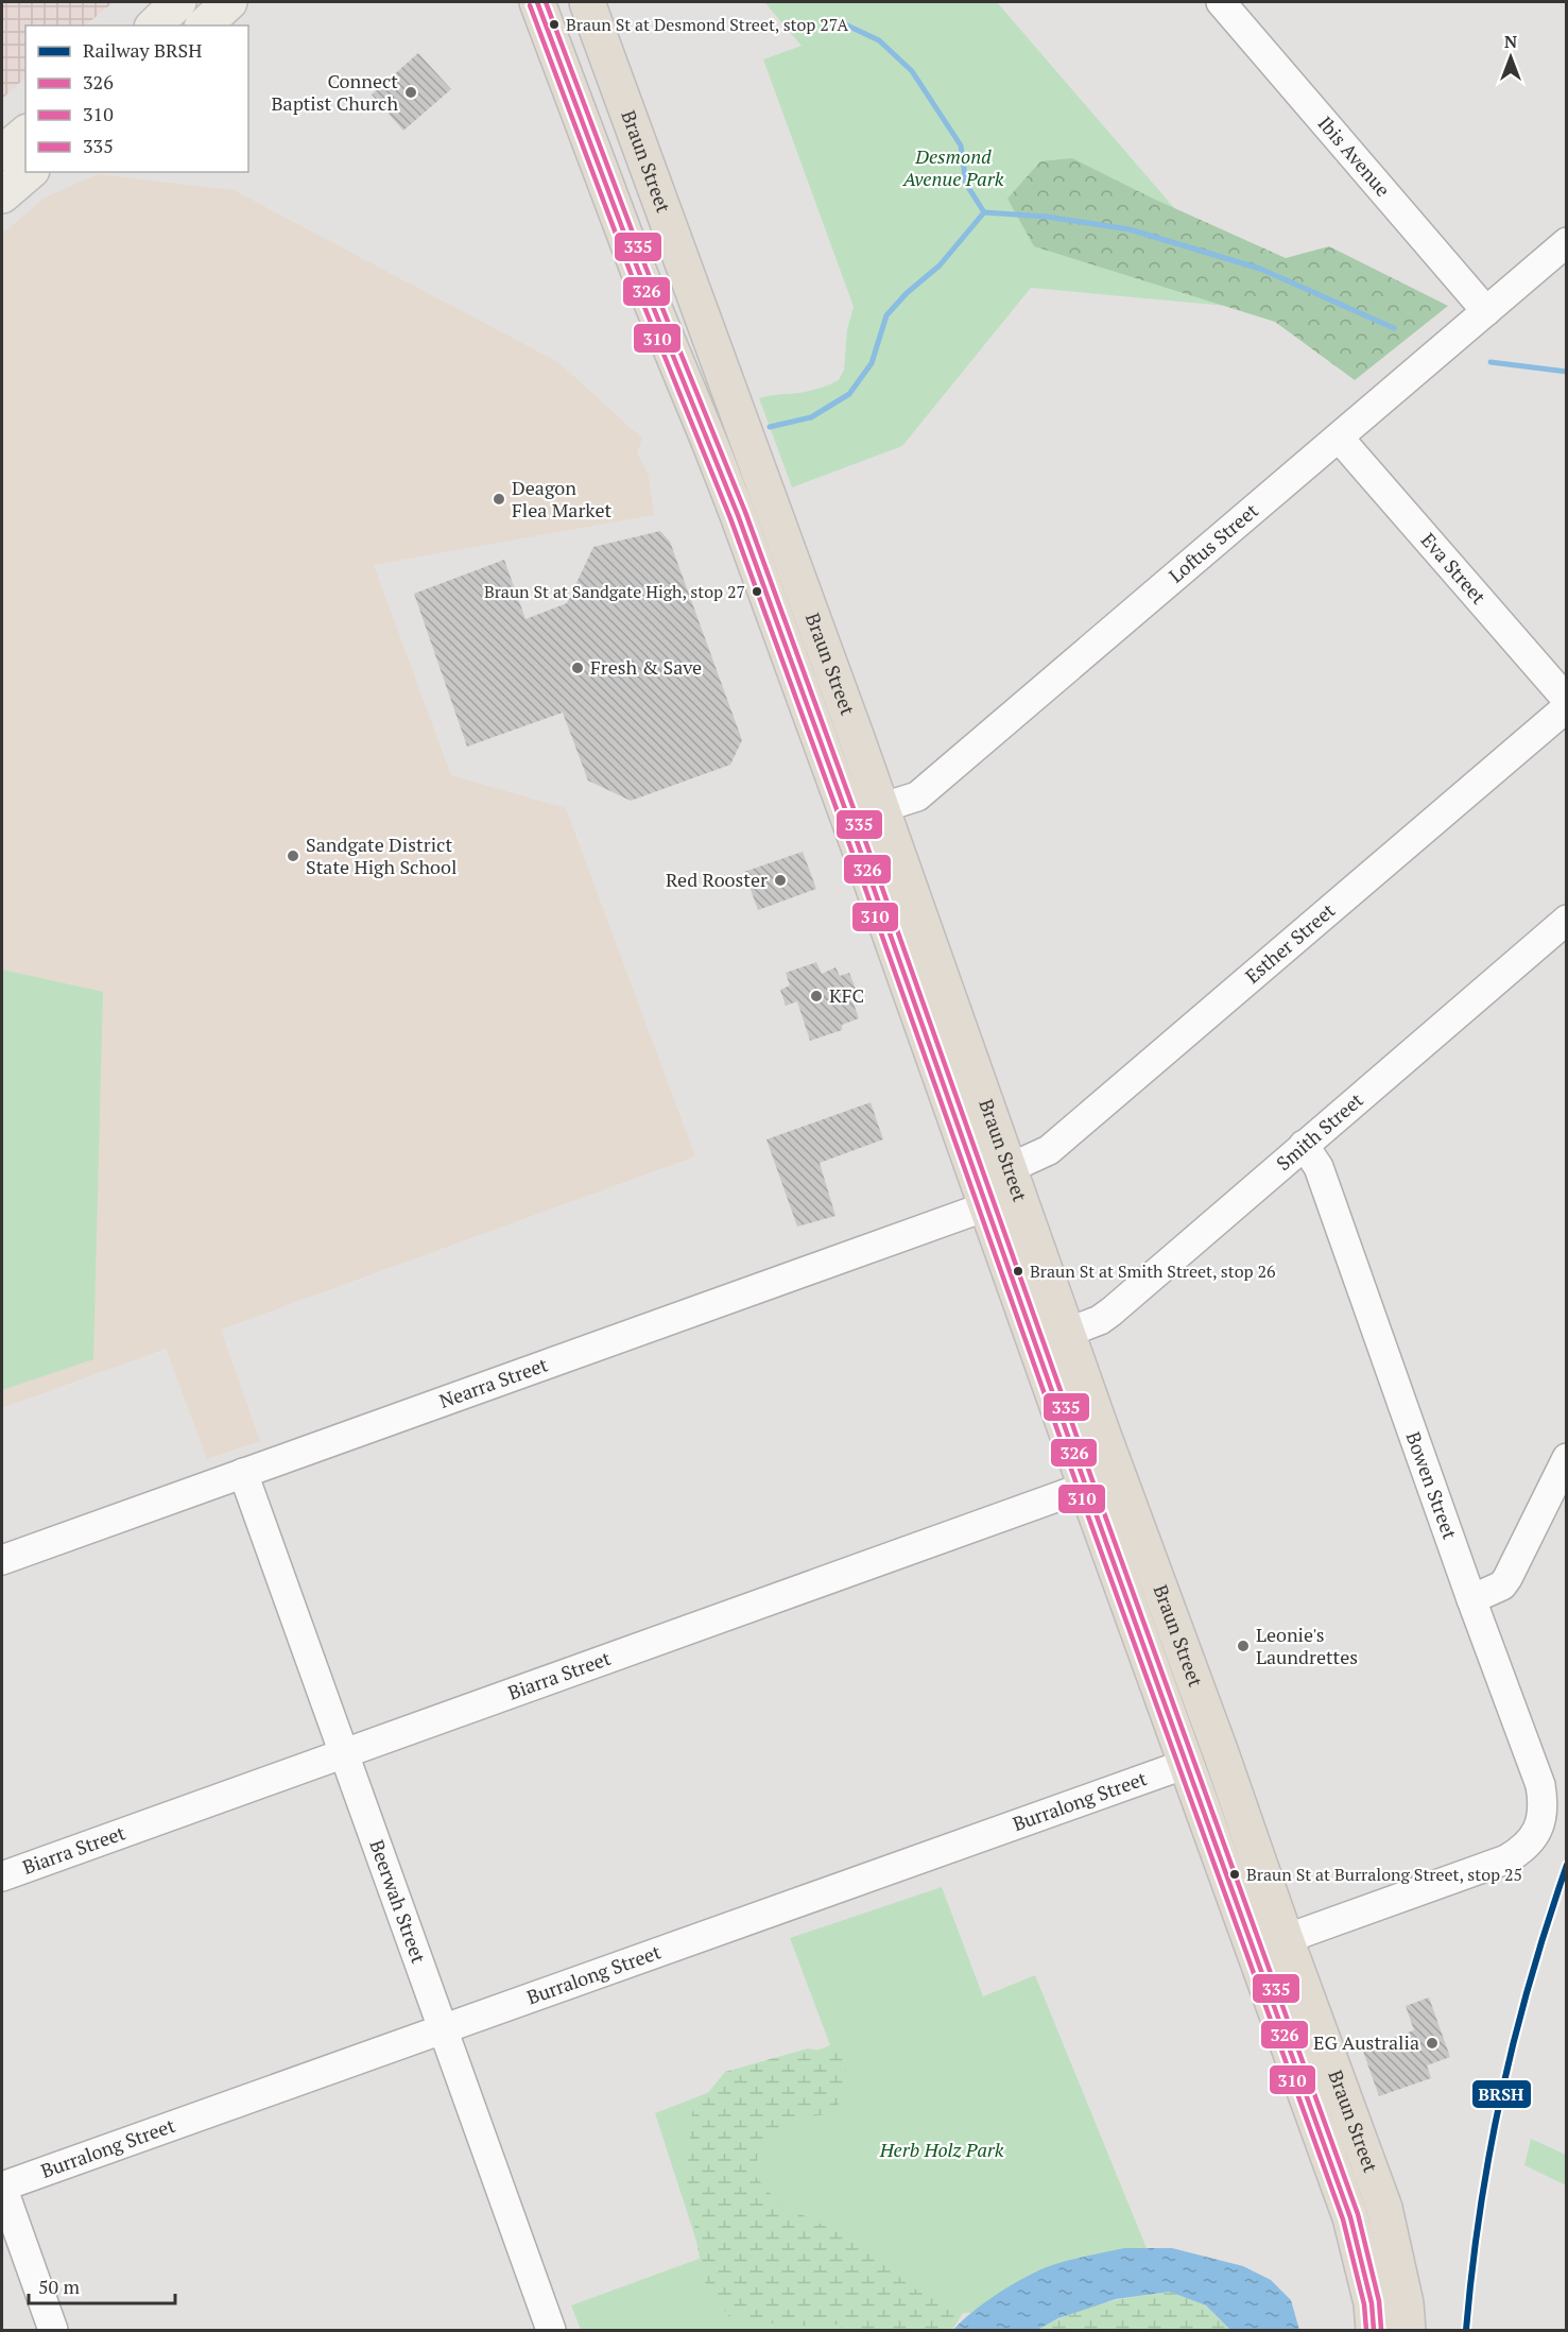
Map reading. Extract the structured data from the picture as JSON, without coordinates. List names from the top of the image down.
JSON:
{
  "streets": {
    "highway": ["Braun Street"],
    "street": [
      "Ibis Avenue",
      "Loftus Street",
      "Eva Street",
      "Esther Street",
      "Smith Street",
      "Nearra Street",
      "Bowen Street",
      "Biarra Street",
      "Burralong Street",
      "Beerwah Street"
    ]
  },
  "crossings": [
    ["Ibis Avenue", "Loftus Street"],
    ["Braun Street", "Loftus Street"],
    ["Braun Street", "Esther Street"],
    ["Braun Street", "Smith Street"],
    ["Braun Street", "Nearra Street"],
    ["Braun Street", "Bowen Street"],
    ["Braun Street", "Biarra Street"],
    ["Braun Street", "Burralong Street"],
    ["Loftus Street", "Eva Street"],
    ["Smith Street", "Bowen Street"],
    ["Nearra Street", "Beerwah Street"],
    ["Biarra Street", "Beerwah Street"],
    ["Burralong Street", "Beerwah Street"]
  ],
  "parks": ["Desmond Avenue Park", "Herb Holz Park"],
  "places": [
    "Braun St at Desmond Street, stop 27A",
    "Connect Baptist Church",
    "Deagon Flea Market",
    "Braun St at Sandgate High, stop 27",
    "Fresh & Save",
    "Sandgate District State High School",
    "Red Rooster",
    "KFC",
    "Braun St at Smith Street, stop 26",
    "Leonie's Laundrettes",
    "Braun St at Burralong Street, stop 25",
    "EG Australia"
  ],
  "lines": [
    "transit line 326",
    "transit line 335",
    "transit line 310",
    "rail line BRSH"
  ],
  "legend": [
    "Railway BRSH",
    "326",
    "310",
    "335"
  ],
  "scale_bar": "50 m",
  "north": "top"
}
